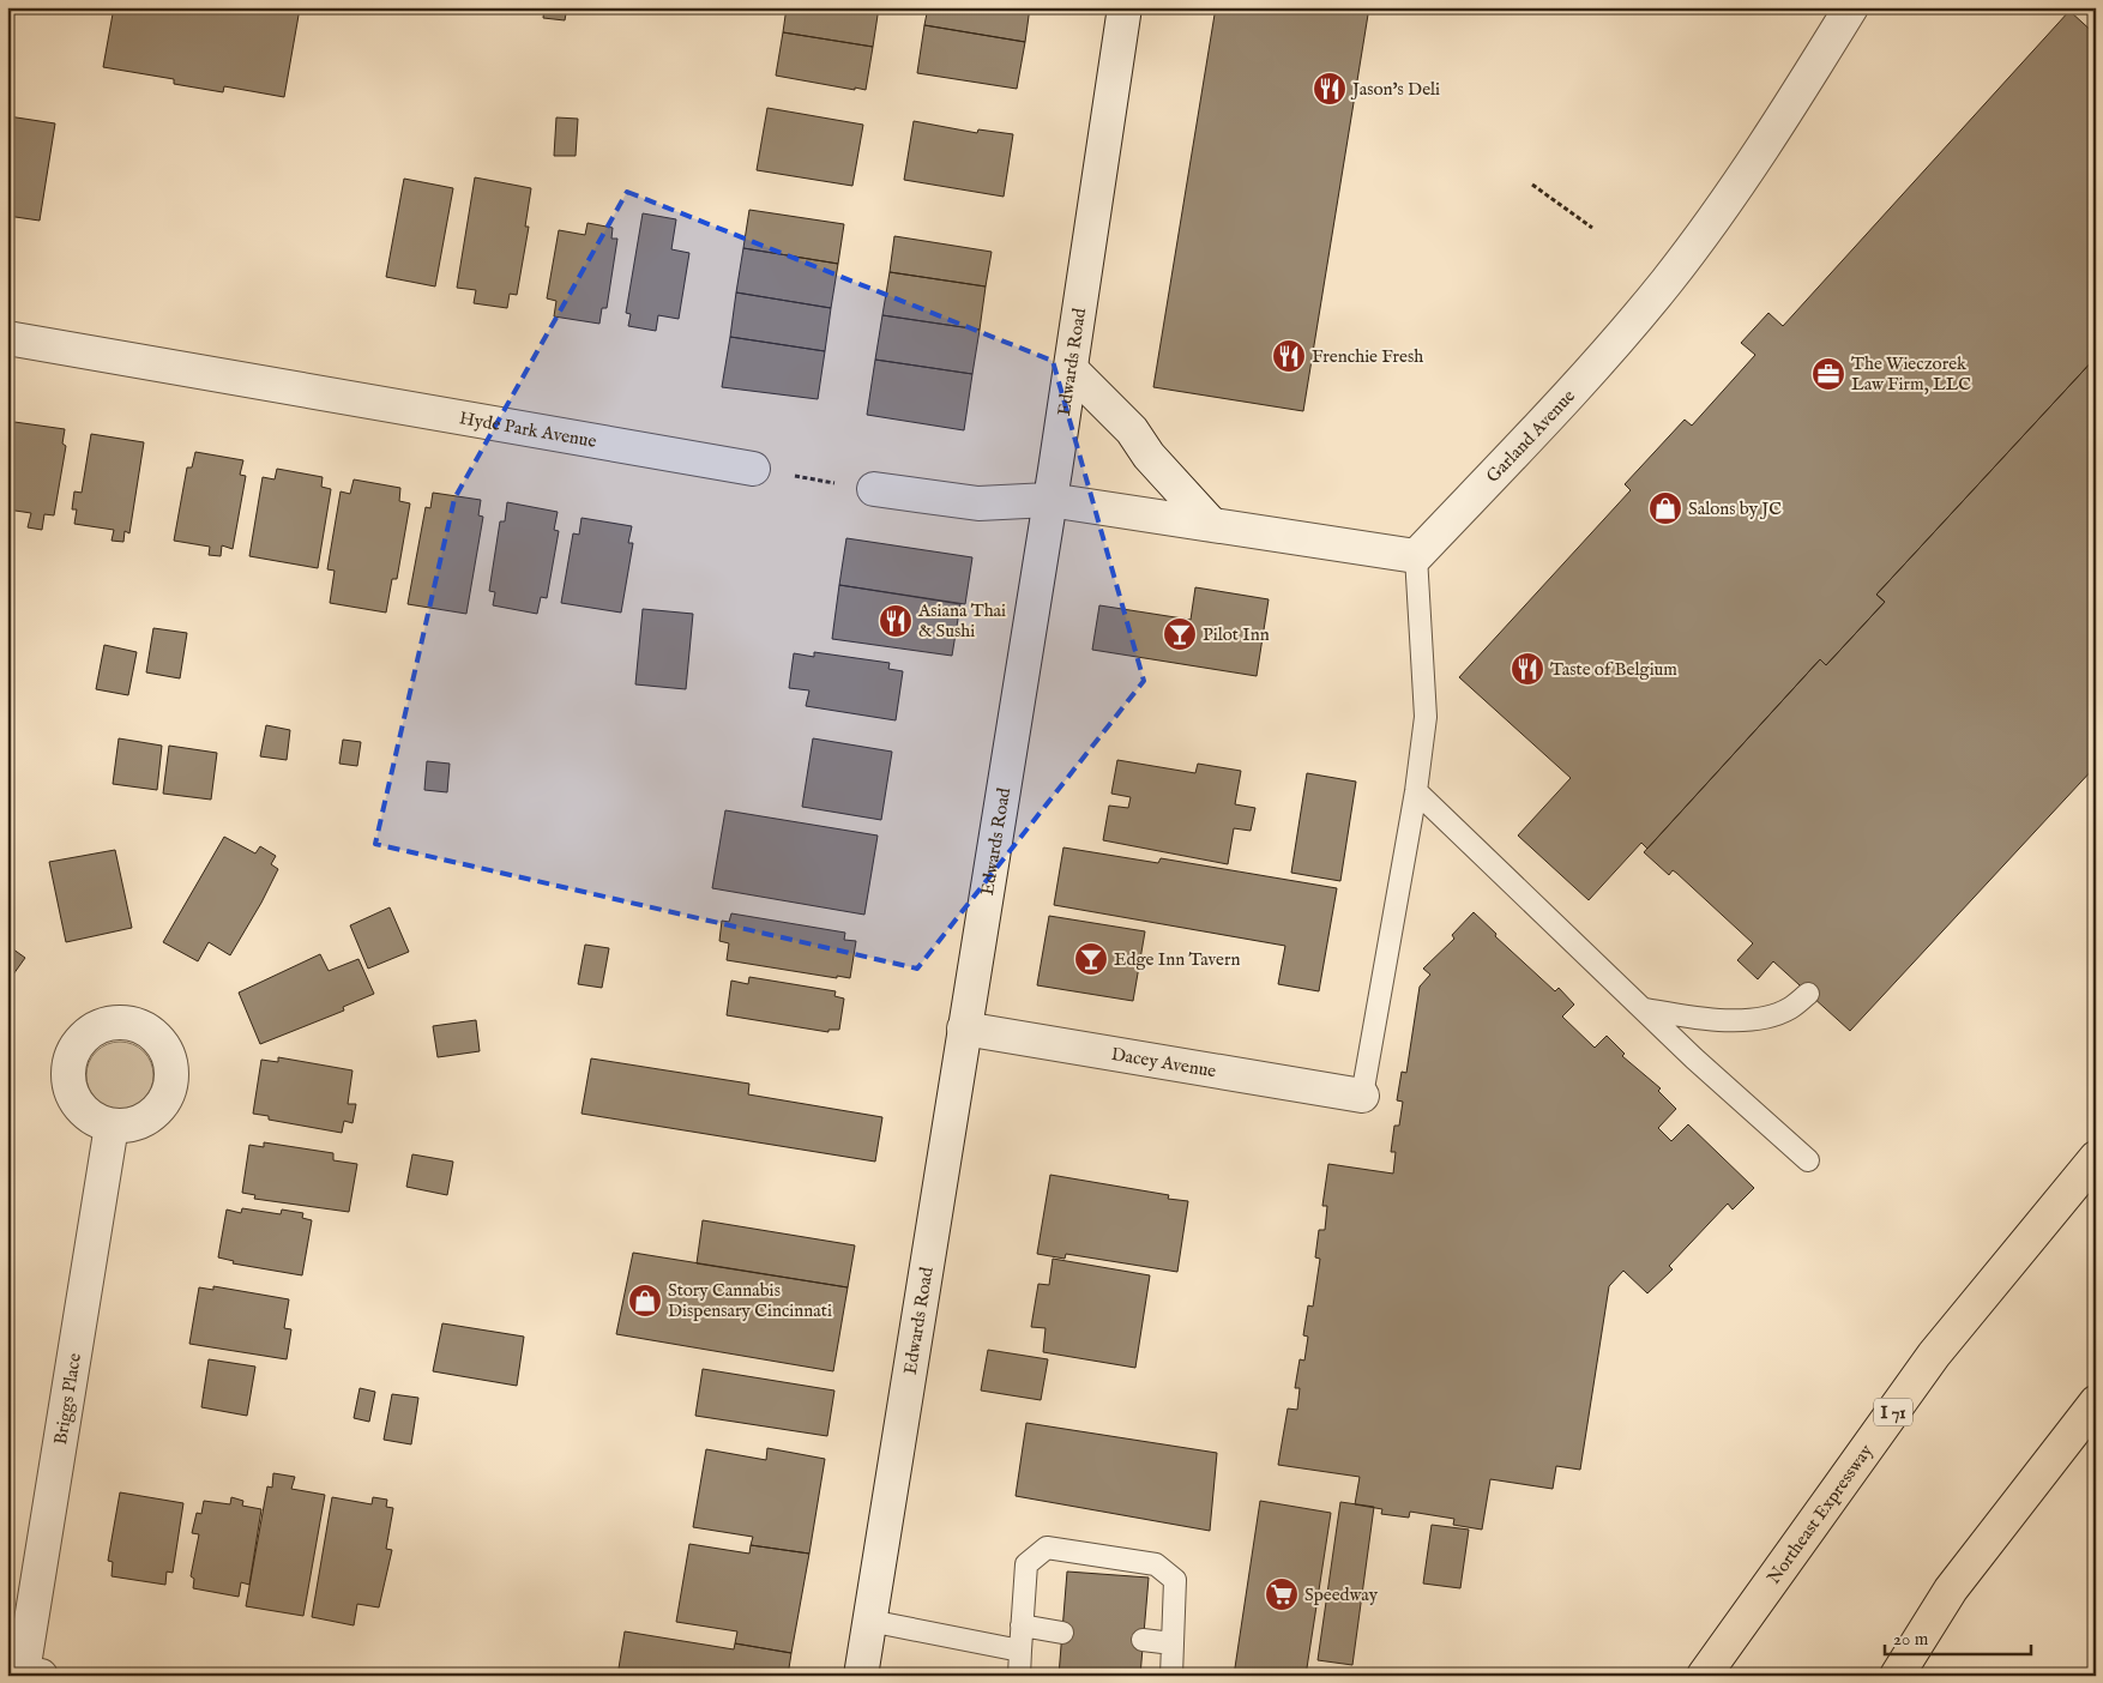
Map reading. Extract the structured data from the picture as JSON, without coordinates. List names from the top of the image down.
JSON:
{
  "streets": {
    "highway": ["I 71", "Northeast Expressway"],
    "street": [
      "Edwards Road",
      "Hyde Park Avenue",
      "Garland Avenue",
      "Dacey Avenue",
      "Briggs Place"
    ]
  },
  "crossings": [
    ["Edwards Road", "Dacey Avenue"]
  ],
  "places": {
    "restaurant": [
      "Jason's Deli",
      "Frenchie Fresh",
      "Asiana Thai & Sushi",
      "Taste of Belgium"
    ],
    "office": ["The Wieczorek Law Firm, LLC"],
    "shop": ["Salons by JC", "Story Cannabis Dispensary Cincinnati"],
    "bar": ["Pilot Inn", "Edge Inn Tavern"],
    "supermarket": ["Speedway"]
  },
  "scale_bar": "20 m"
}
